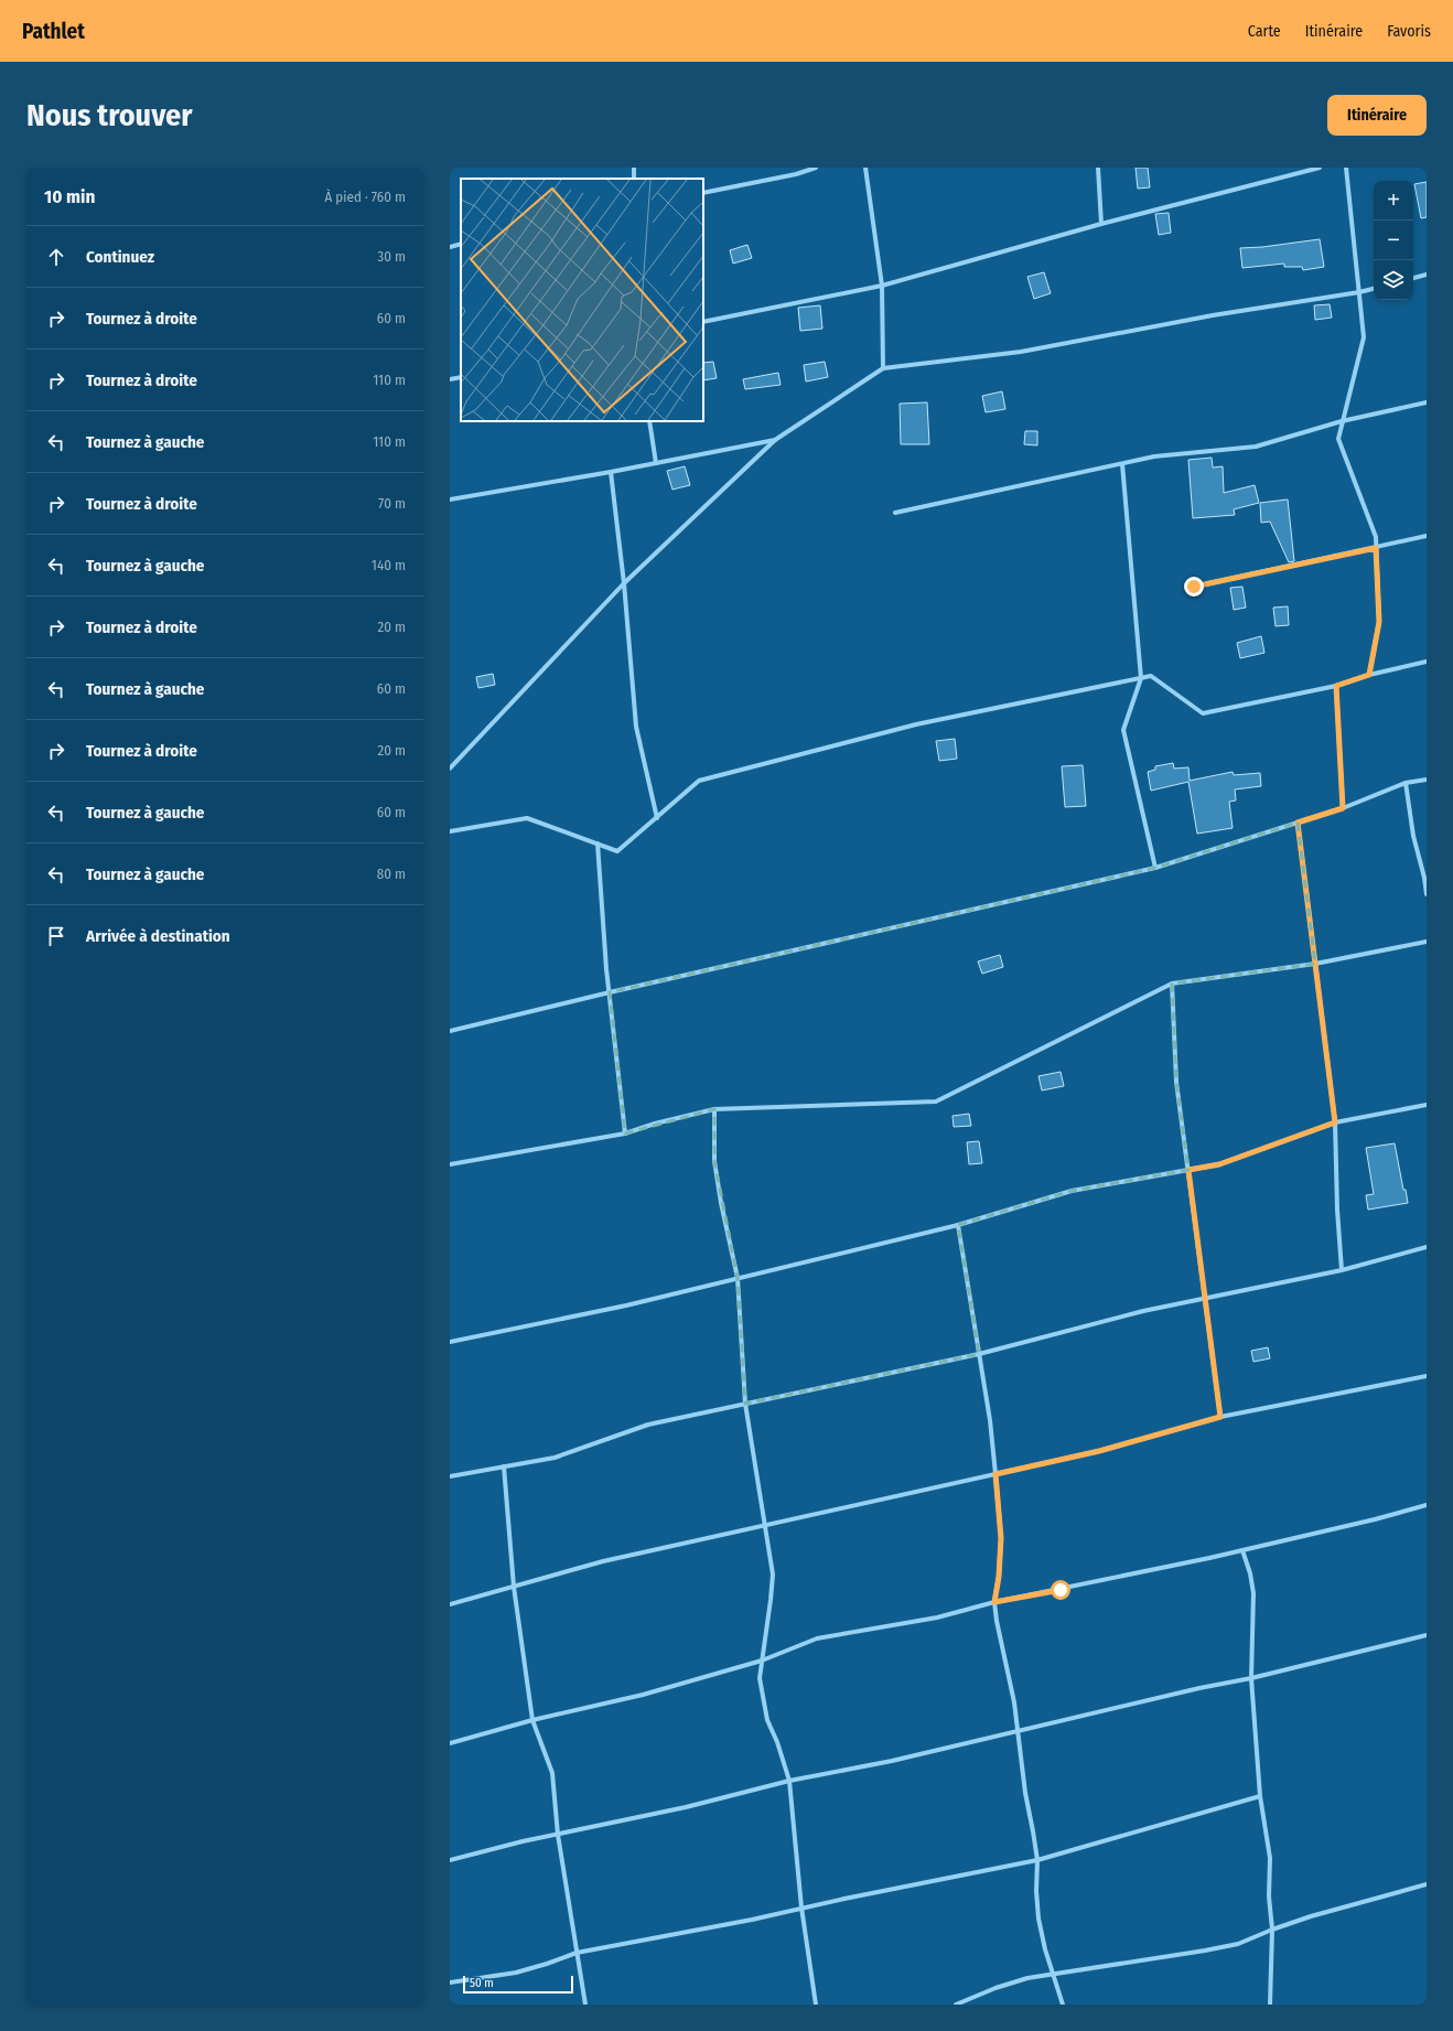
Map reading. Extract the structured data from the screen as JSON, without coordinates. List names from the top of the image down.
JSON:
{
  "scale_bar": "50 m",
  "page": {
    "header": "Pathlet",
    "nav": ["Carte", "Itinéraire", "Favoris"],
    "buttons": "Itinéraire",
    "title": "Nous trouver",
    "heading": ["10 min", "À pied · 760 m"],
    "map_buttons": ["+", "−"],
    "list": [
      ["Continuez", "30 m"],
      ["Tournez à droite", "60 m"],
      ["Tournez à droite", "110 m"],
      ["Tournez à gauche", "110 m"],
      ["Tournez à droite", "70 m"],
      ["Tournez à gauche", "140 m"],
      ["Tournez à droite", "20 m"],
      ["Tournez à gauche", "60 m"],
      ["Tournez à droite", "20 m"],
      ["Tournez à gauche", "60 m"],
      ["Tournez à gauche", "80 m"],
      "Arrivée à destination"
    ],
    "scale": "50 m"
  }
}
